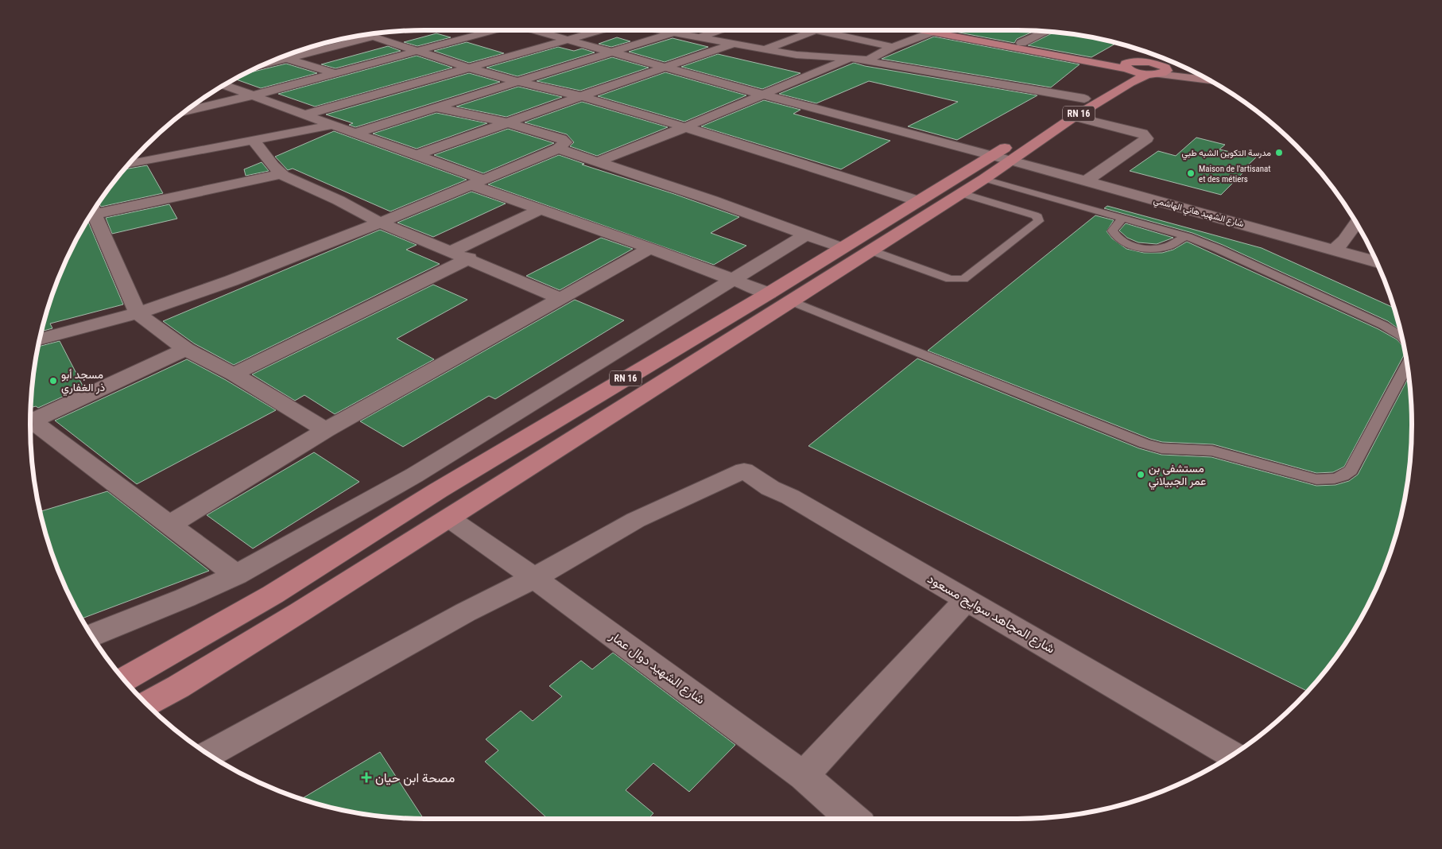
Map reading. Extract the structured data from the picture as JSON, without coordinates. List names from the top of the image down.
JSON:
{
  "streets": {
    "main road": ["RN 16"],
    "street": ["شارع الشهيد هاني الهاشمي", "شارع المجاهد سوايح مسعود", "شارع الشهيد دوال عمار"]
  },
  "crossings": [
    ["RN 16", "شارع الشهيد هاني الهاشمي"],
    ["RN 16", "شارع الشهيد دوال عمار"],
    ["شارع المجاهد سوايح مسعود", "شارع الشهيد دوال عمار"]
  ],
  "places": {
    "other": [
      "مدرسة التكوين الشبه طبي",
      "Maison de l'artisanat et des métiers",
      "مسجد أبو ذر الغفاري",
      "مستشفى بن عمر الجبيلاني"
    ],
    "health": ["مصحة ابن حيان"]
  }
}
